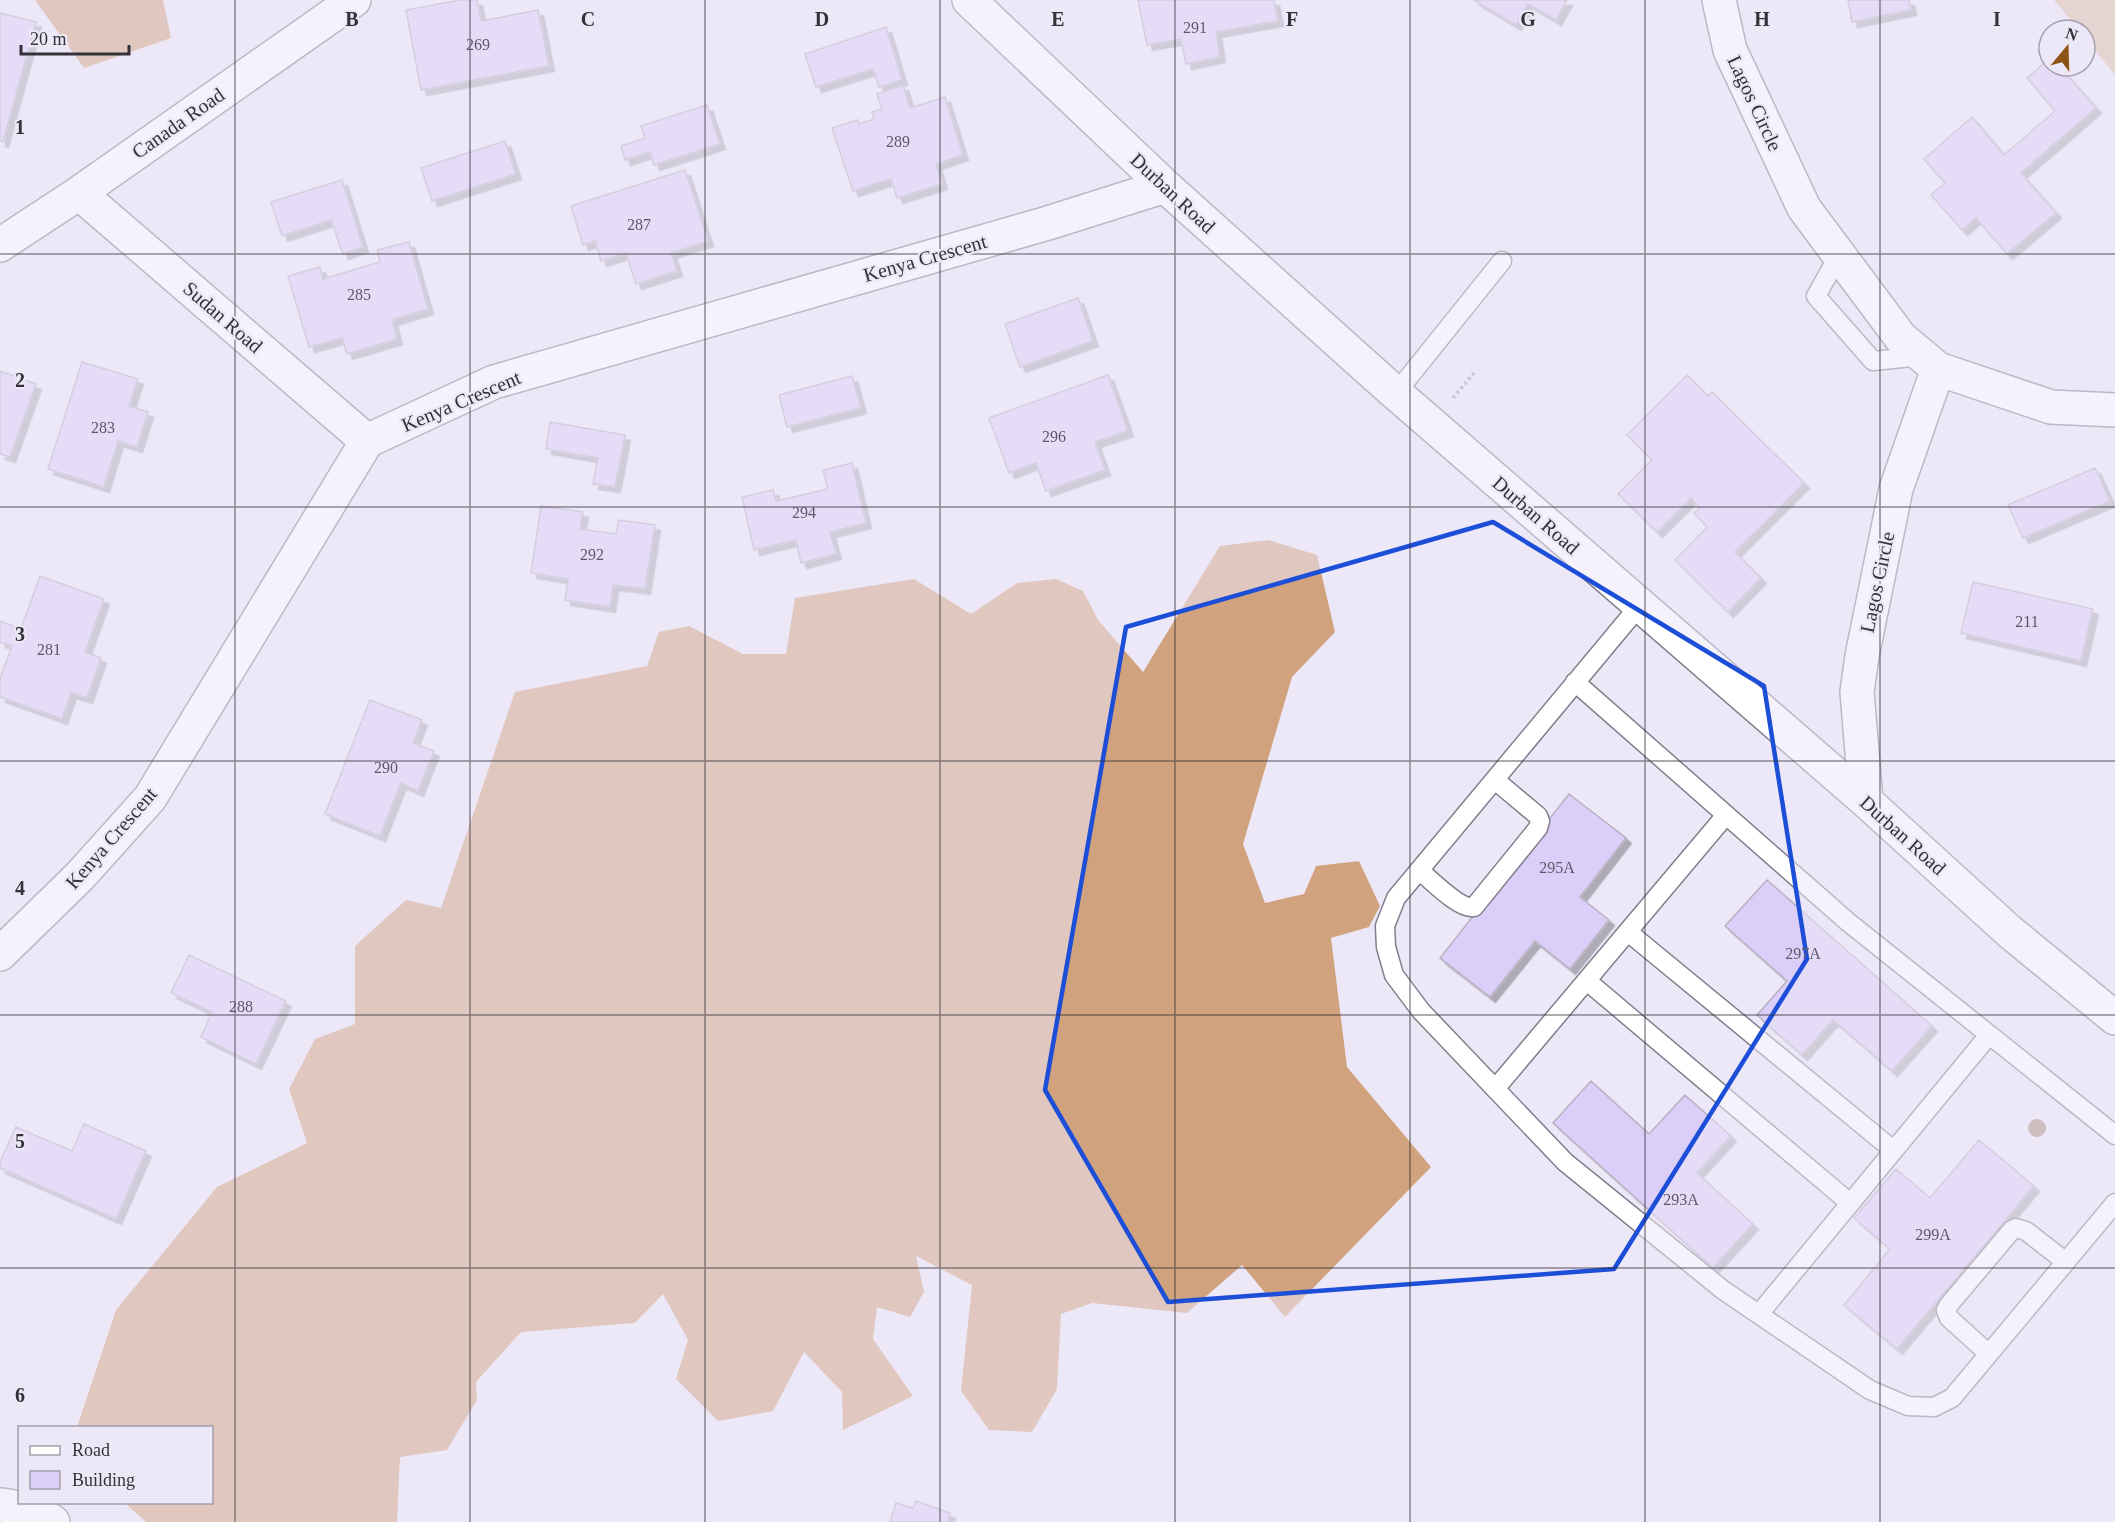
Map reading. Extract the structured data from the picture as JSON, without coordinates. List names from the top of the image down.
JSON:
{
  "streets": {
    "street": [
      "Lagos Circle",
      "Canada Road",
      "Durban Road",
      "Kenya Crescent",
      "Sudan Road"
    ]
  },
  "crossings": [
    ["Lagos Circle", "Durban Road"],
    ["Canada Road", "Sudan Road"],
    ["Durban Road", "Kenya Crescent"],
    ["Kenya Crescent", "Sudan Road"]
  ],
  "house_numbers": [
    "291",
    "269",
    "289",
    "287",
    "285",
    "283",
    "296",
    "294",
    "292",
    "211",
    "281",
    "290",
    "295A",
    "297A",
    "288",
    "293A",
    "299A"
  ],
  "legend": ["Road", "Building"],
  "scale_bar": "20 m",
  "north": "top",
  "grid": {
    "columns": [
      "B",
      "C",
      "D",
      "E",
      "F",
      "G",
      "H",
      "I"
    ],
    "rows": [
      "1",
      "2",
      "3",
      "4",
      "5",
      "6"
    ]
  }
}
